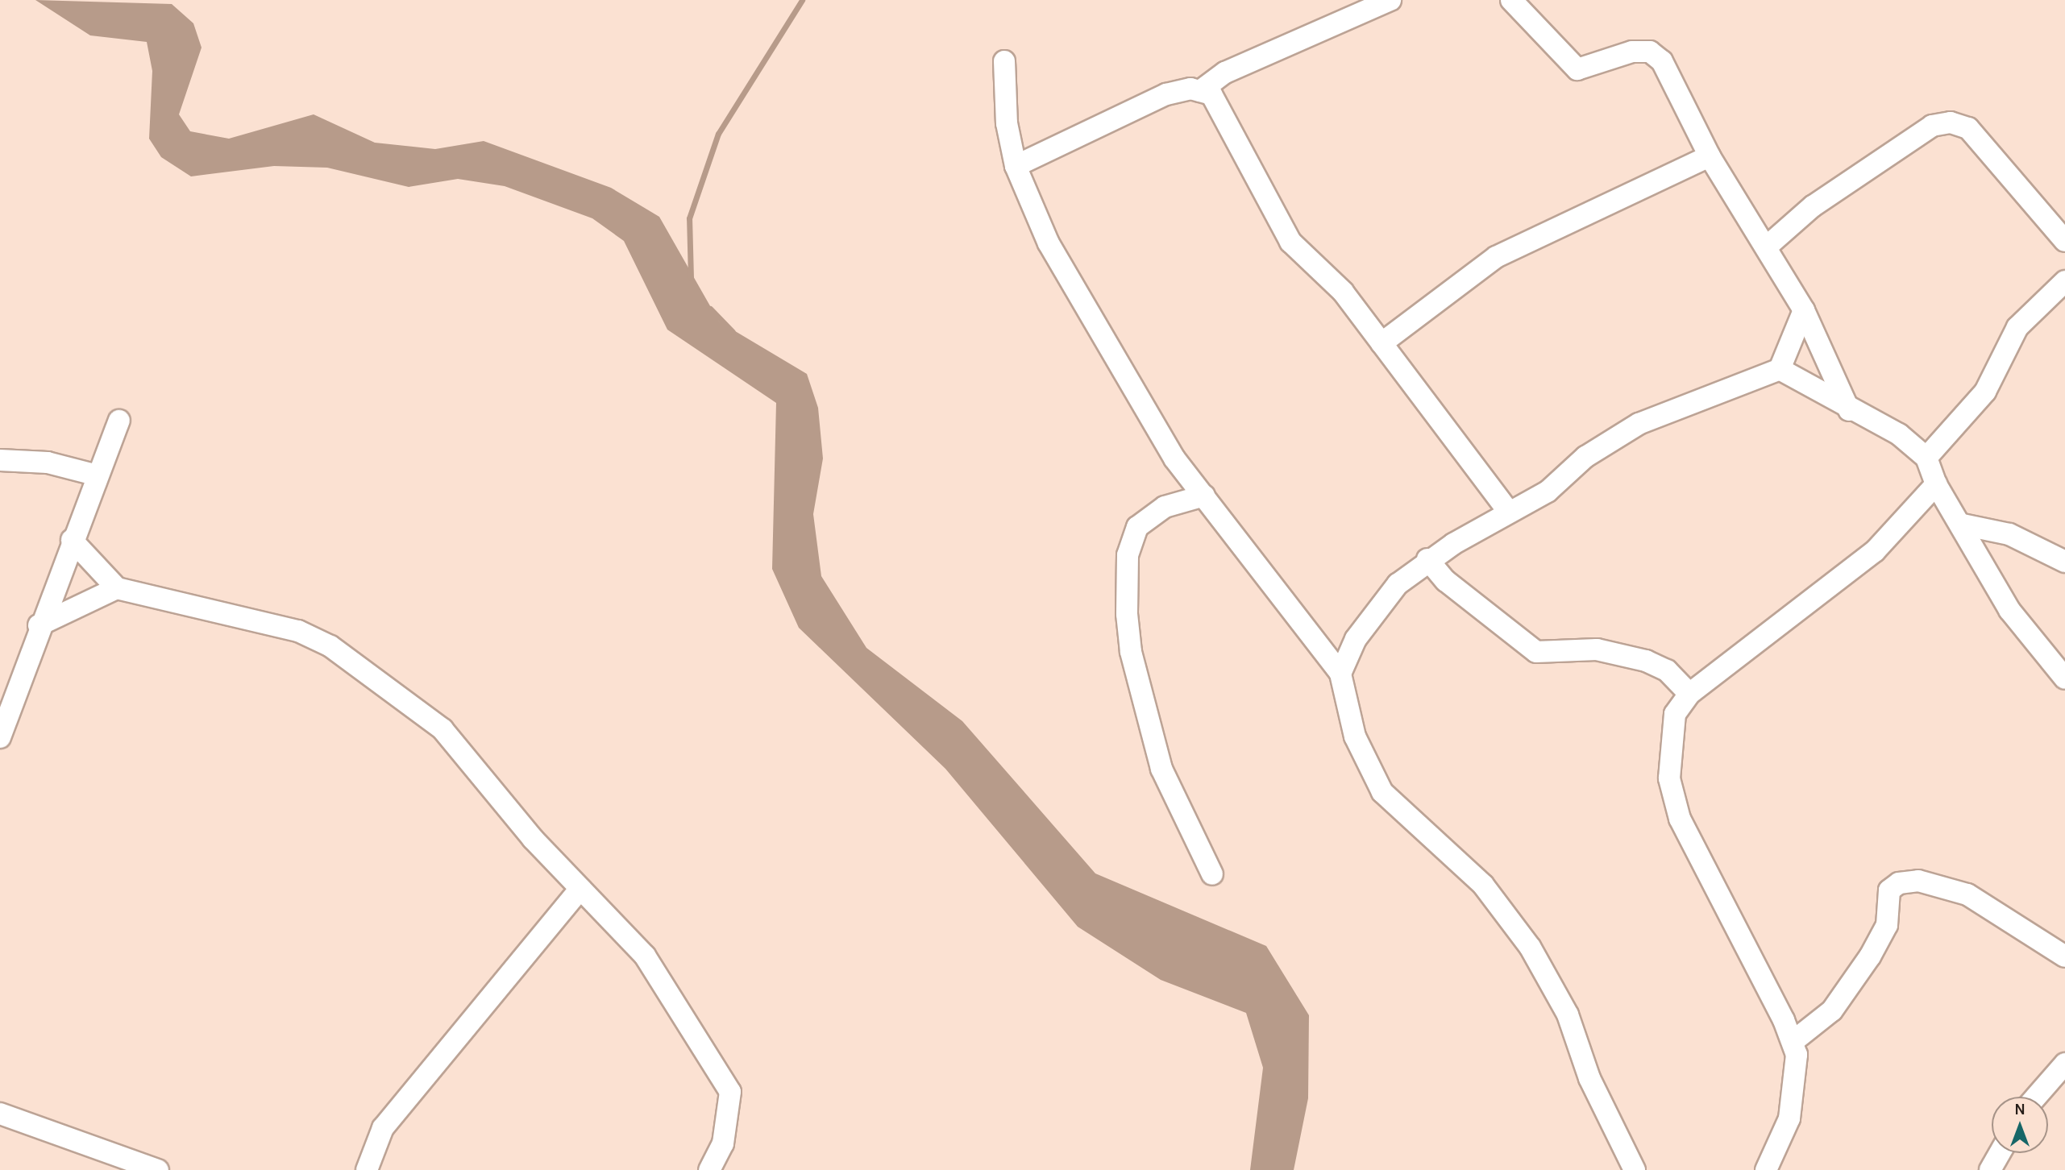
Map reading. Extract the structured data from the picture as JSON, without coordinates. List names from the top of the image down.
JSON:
{
  "north": "top"
}
